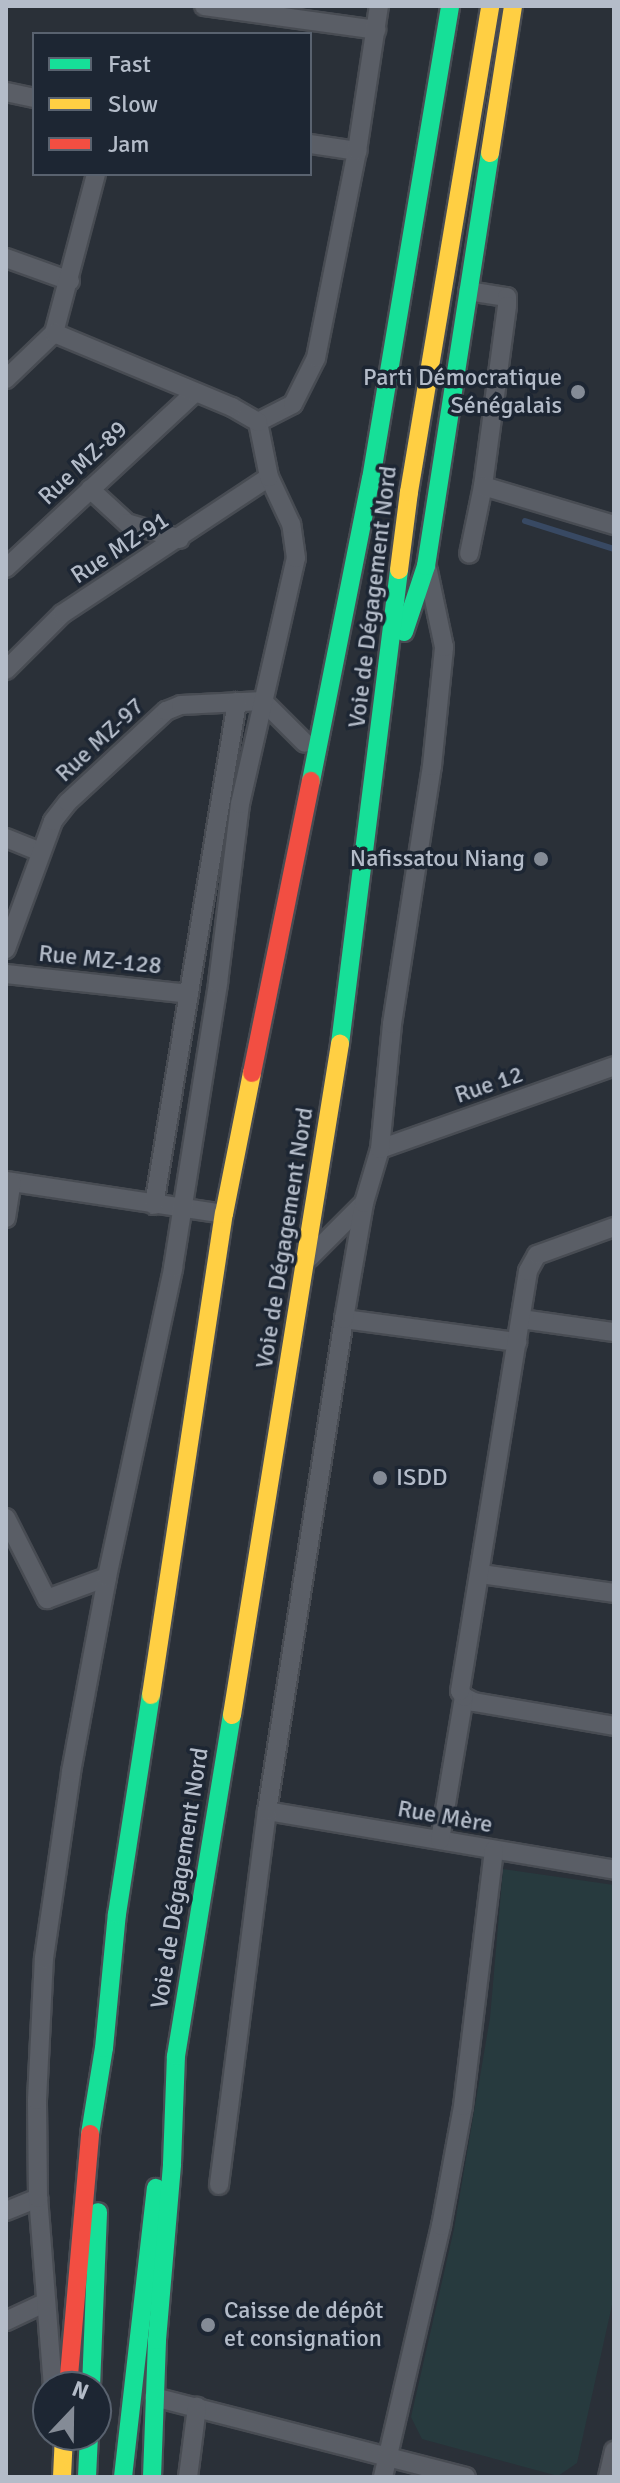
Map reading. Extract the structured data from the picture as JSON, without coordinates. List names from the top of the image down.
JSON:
{
  "streets": {
    "main road": ["Voie de Dégagement Nord"],
    "street": [
      "Rue MZ-89",
      "Rue MZ-91",
      "Rue MZ-97",
      "Rue MZ-128",
      "Rue 12",
      "Rue Mère"
    ]
  },
  "places": [
    "Parti Démocratique Sénégalais",
    "Nafissatou Niang",
    "ISDD",
    "Caisse de dépôt et consignation"
  ],
  "legend": ["Fast", "Slow", "Jam"],
  "north": "top"
}
